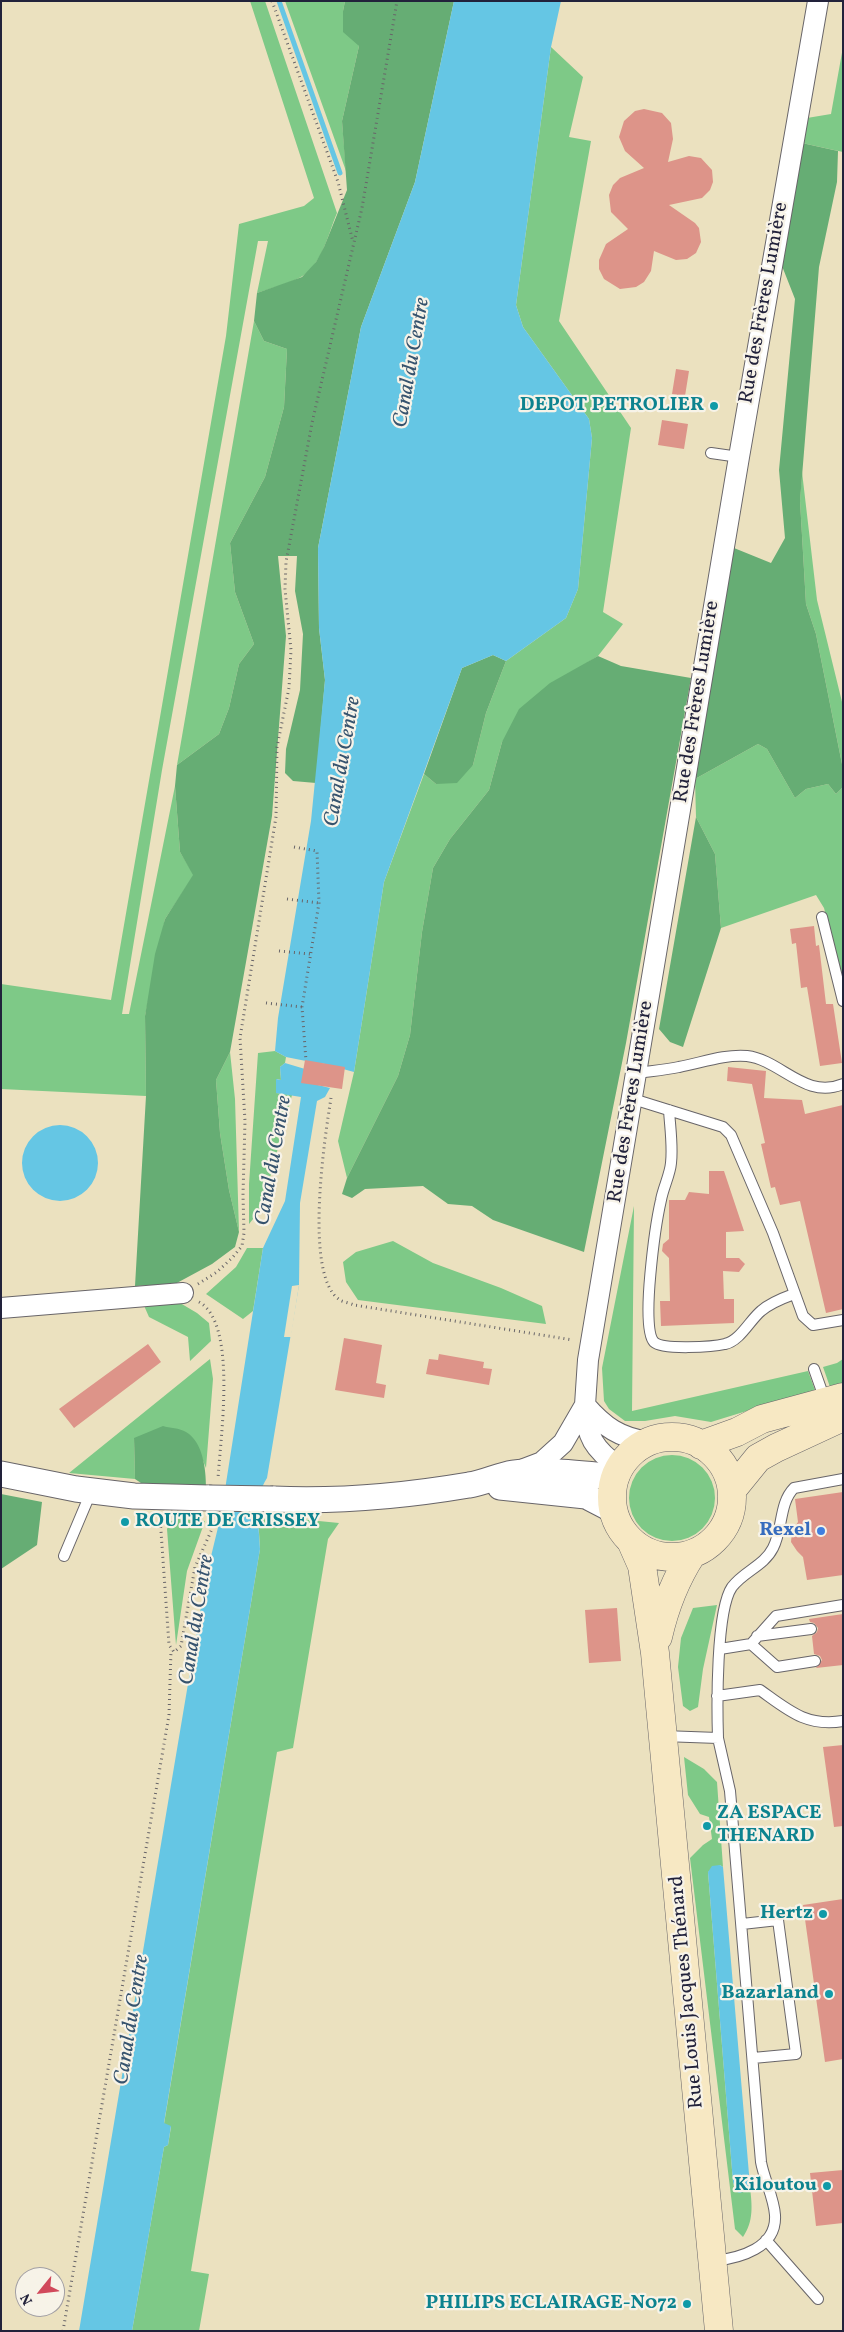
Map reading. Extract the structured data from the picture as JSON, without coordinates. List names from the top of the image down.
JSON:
{
  "streets": {
    "main road": ["Rue Louis Jacques Thénard"],
    "street": ["Rue des Frères Lumière"]
  },
  "crossings": [
    ["Rue des Frères Lumière", "Rue Louis Jacques Thénard"]
  ],
  "water": ["Canal du Centre"],
  "places": [
    "DEPOT PETROLIER",
    "ROUTE DE CRISSEY",
    "Rexel",
    "ZA ESPACE THENARD",
    "Hertz",
    "Bazarland",
    "Kiloutou",
    "PHILIPS ECLAIRAGE-N072"
  ],
  "north": "bottom left"
}
